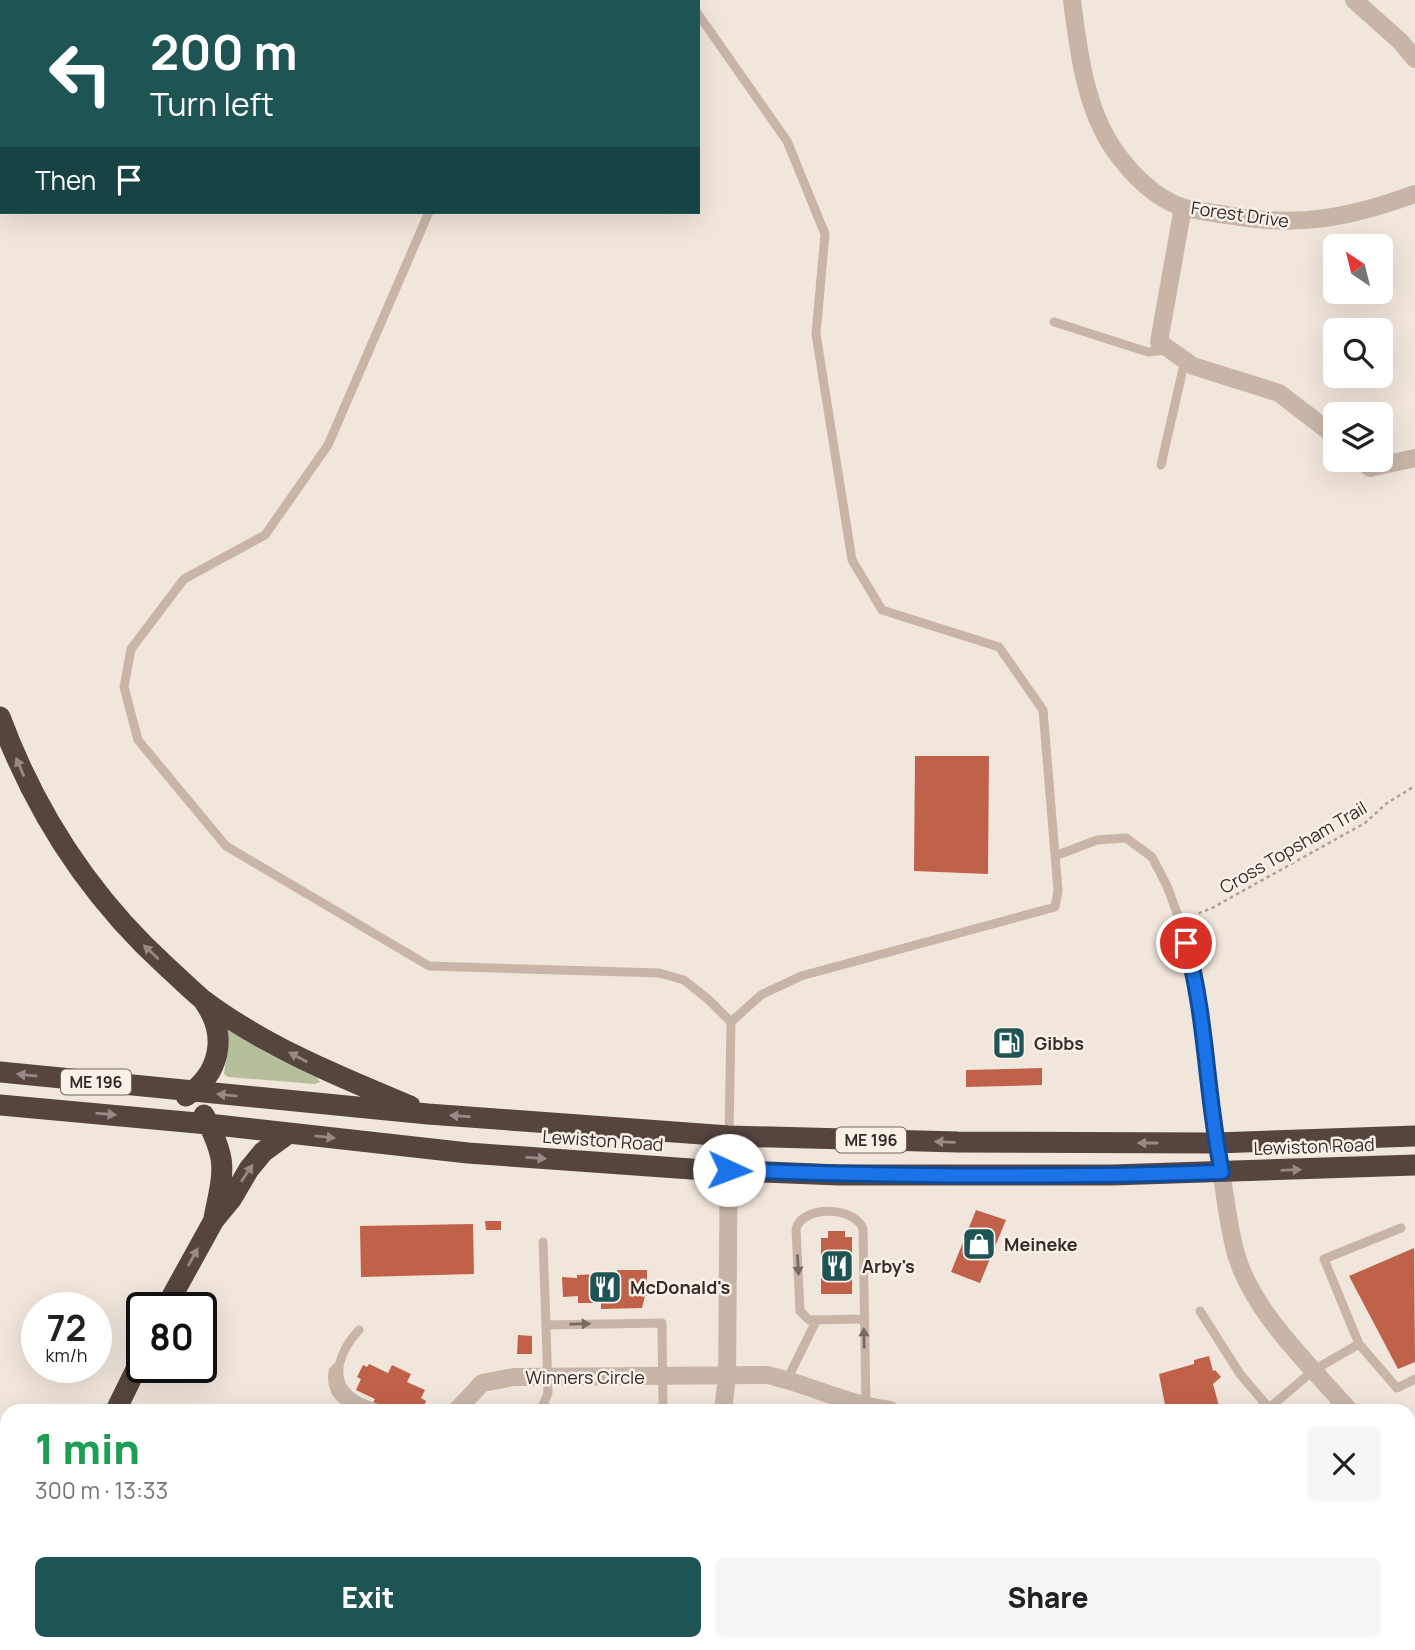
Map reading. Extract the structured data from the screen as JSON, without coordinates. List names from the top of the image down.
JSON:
{
  "streets": {
    "highway": ["ME 196", "Lewiston Road"],
    "street": ["Forest Drive", "Winners Circle"],
    "path": ["Cross Topsham Trail"]
  },
  "places": {
    "fuel station": ["Gibbs"],
    "shop": ["Meineke"],
    "restaurant": ["Arby's", "McDonald's"]
  },
  "north": "top left",
  "page": {
    "turn": ["200 m", "Turn left"],
    "then": "Then",
    "speed": "72 km/h",
    "limit": "80",
    "heading": ["1 min", "300 m · 13:33"],
    "buttons": ["Exit", "Share"]
  }
}
